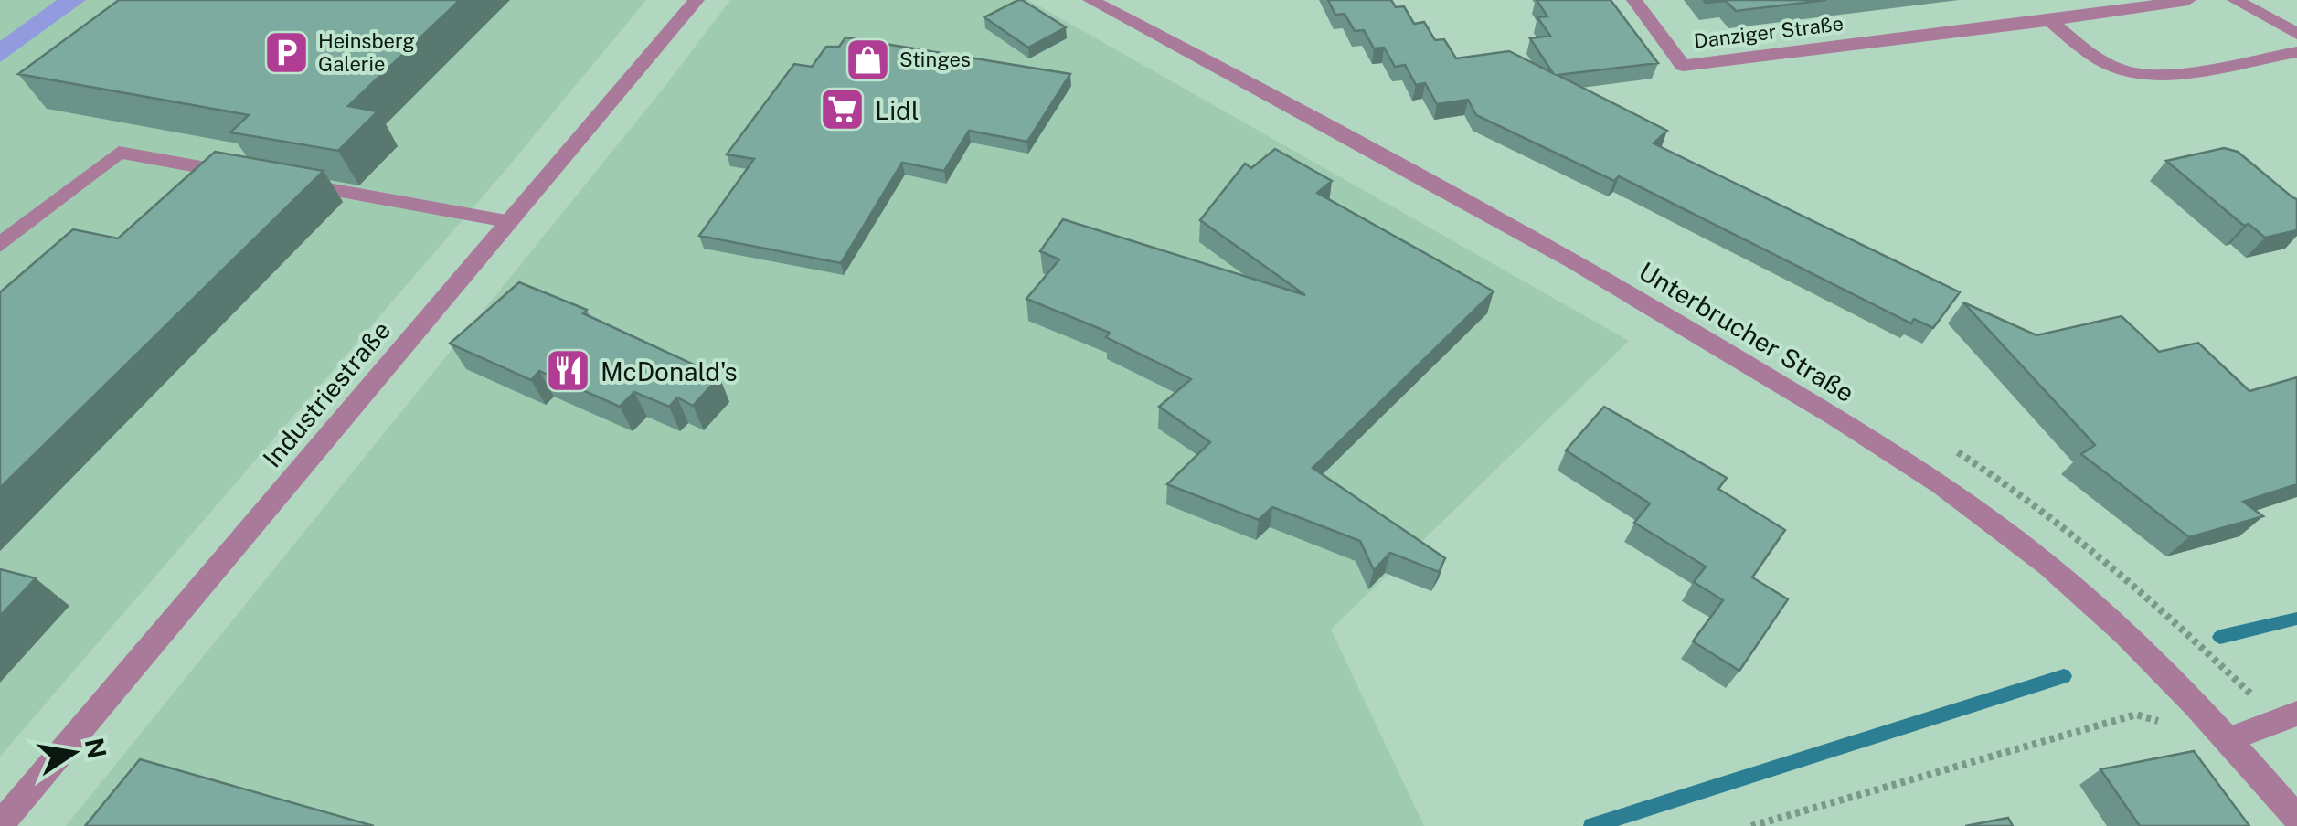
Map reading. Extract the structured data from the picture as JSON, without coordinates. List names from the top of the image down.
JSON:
{
  "streets": {
    "street": ["Danziger Straße", "Unterbrucher Straße", "Industriestraße"]
  },
  "places": {
    "parking": ["Heinsberg Galerie"],
    "shop": ["Stinges"],
    "supermarket": ["Lidl"],
    "restaurant": ["McDonald's"]
  },
  "north": "right"
}
